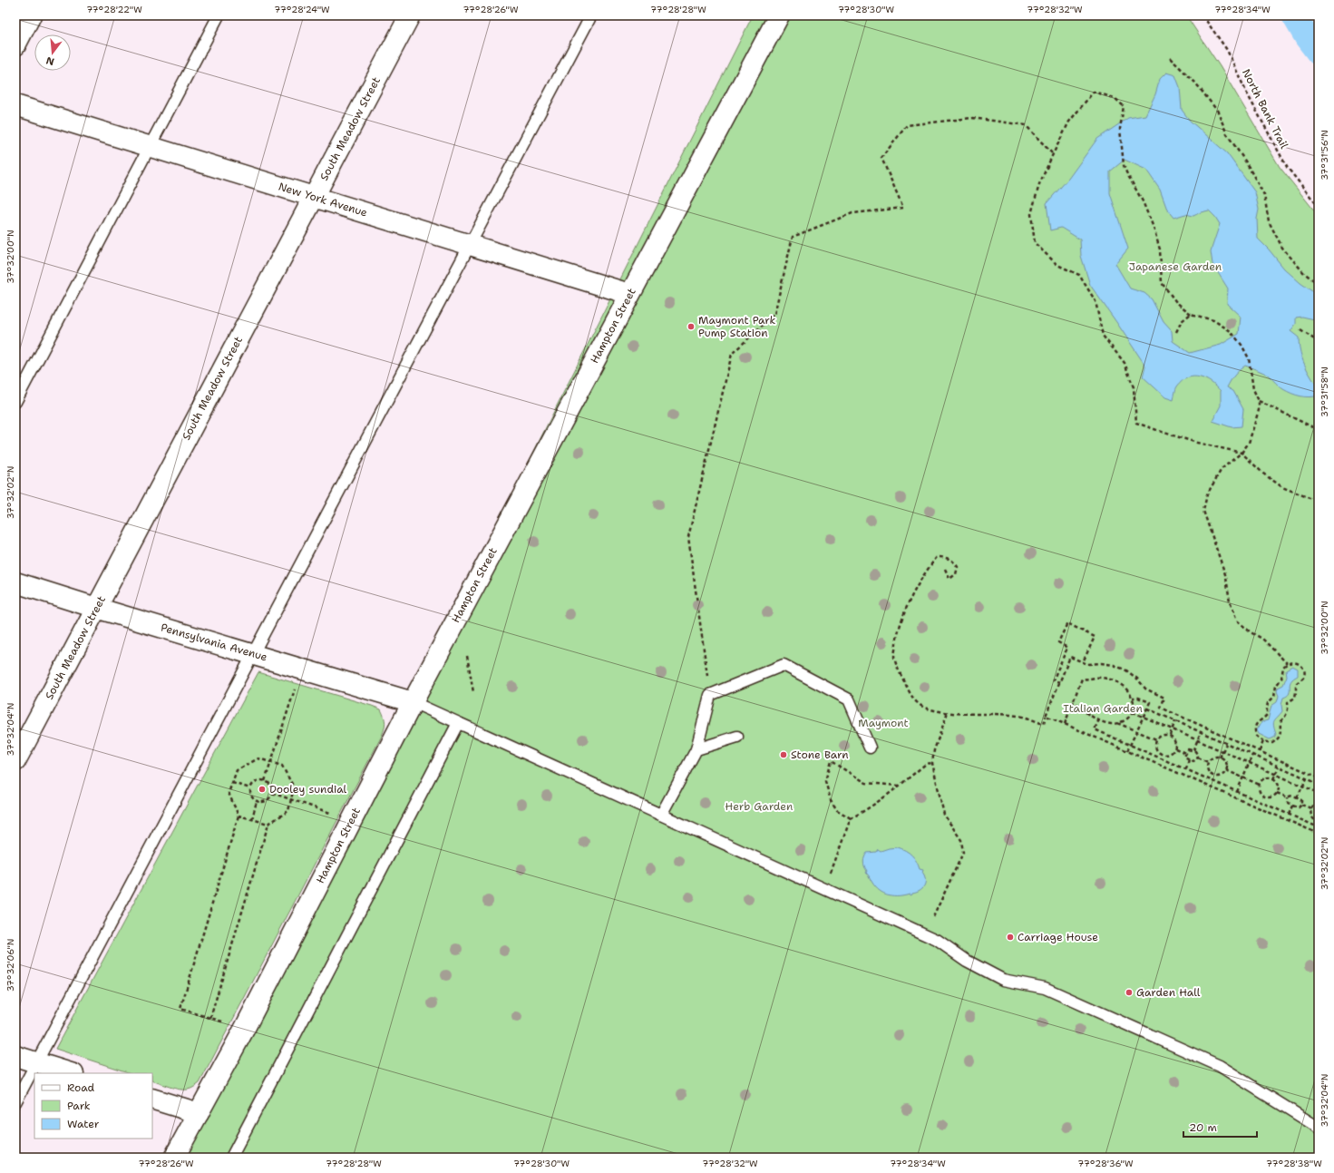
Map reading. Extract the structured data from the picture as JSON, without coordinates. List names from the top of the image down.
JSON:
{
  "streets": {
    "street": [
      "South Meadow Street",
      "New York Avenue",
      "Hampton Street",
      "Pennsylvania Avenue"
    ],
    "path": ["North Bank Trail"]
  },
  "crossings": [
    ["South Meadow Street", "New York Avenue"],
    ["South Meadow Street", "Pennsylvania Avenue"],
    ["New York Avenue", "Hampton Street"],
    ["Hampton Street", "Pennsylvania Avenue"]
  ],
  "parks": [
    "Japanese Garden",
    "Italian Garden",
    "Maymont",
    "Herb Garden"
  ],
  "places": [
    "Maymont Park Pump Station",
    "Stone Barn",
    "Dooley sundial",
    "Carriage House",
    "Garden Hall"
  ],
  "legend": ["Road", "Park", "Water"],
  "scale_bar": "20 m",
  "north": "bottom",
  "coordinates": [
    "77°28'22\"W",
    "77°28'24\"W",
    "77°28'26\"W",
    "77°28'28\"W",
    "77°28'30\"W",
    "77°28'32\"W",
    "77°28'34\"W",
    "37°31'56\"N",
    "37°32'00\"N",
    "37°31'58\"N",
    "37°32'02\"N",
    "37°32'04\"N",
    "37°32'06\"N",
    "77°28'36\"W",
    "77°28'38\"W"
  ]
}
